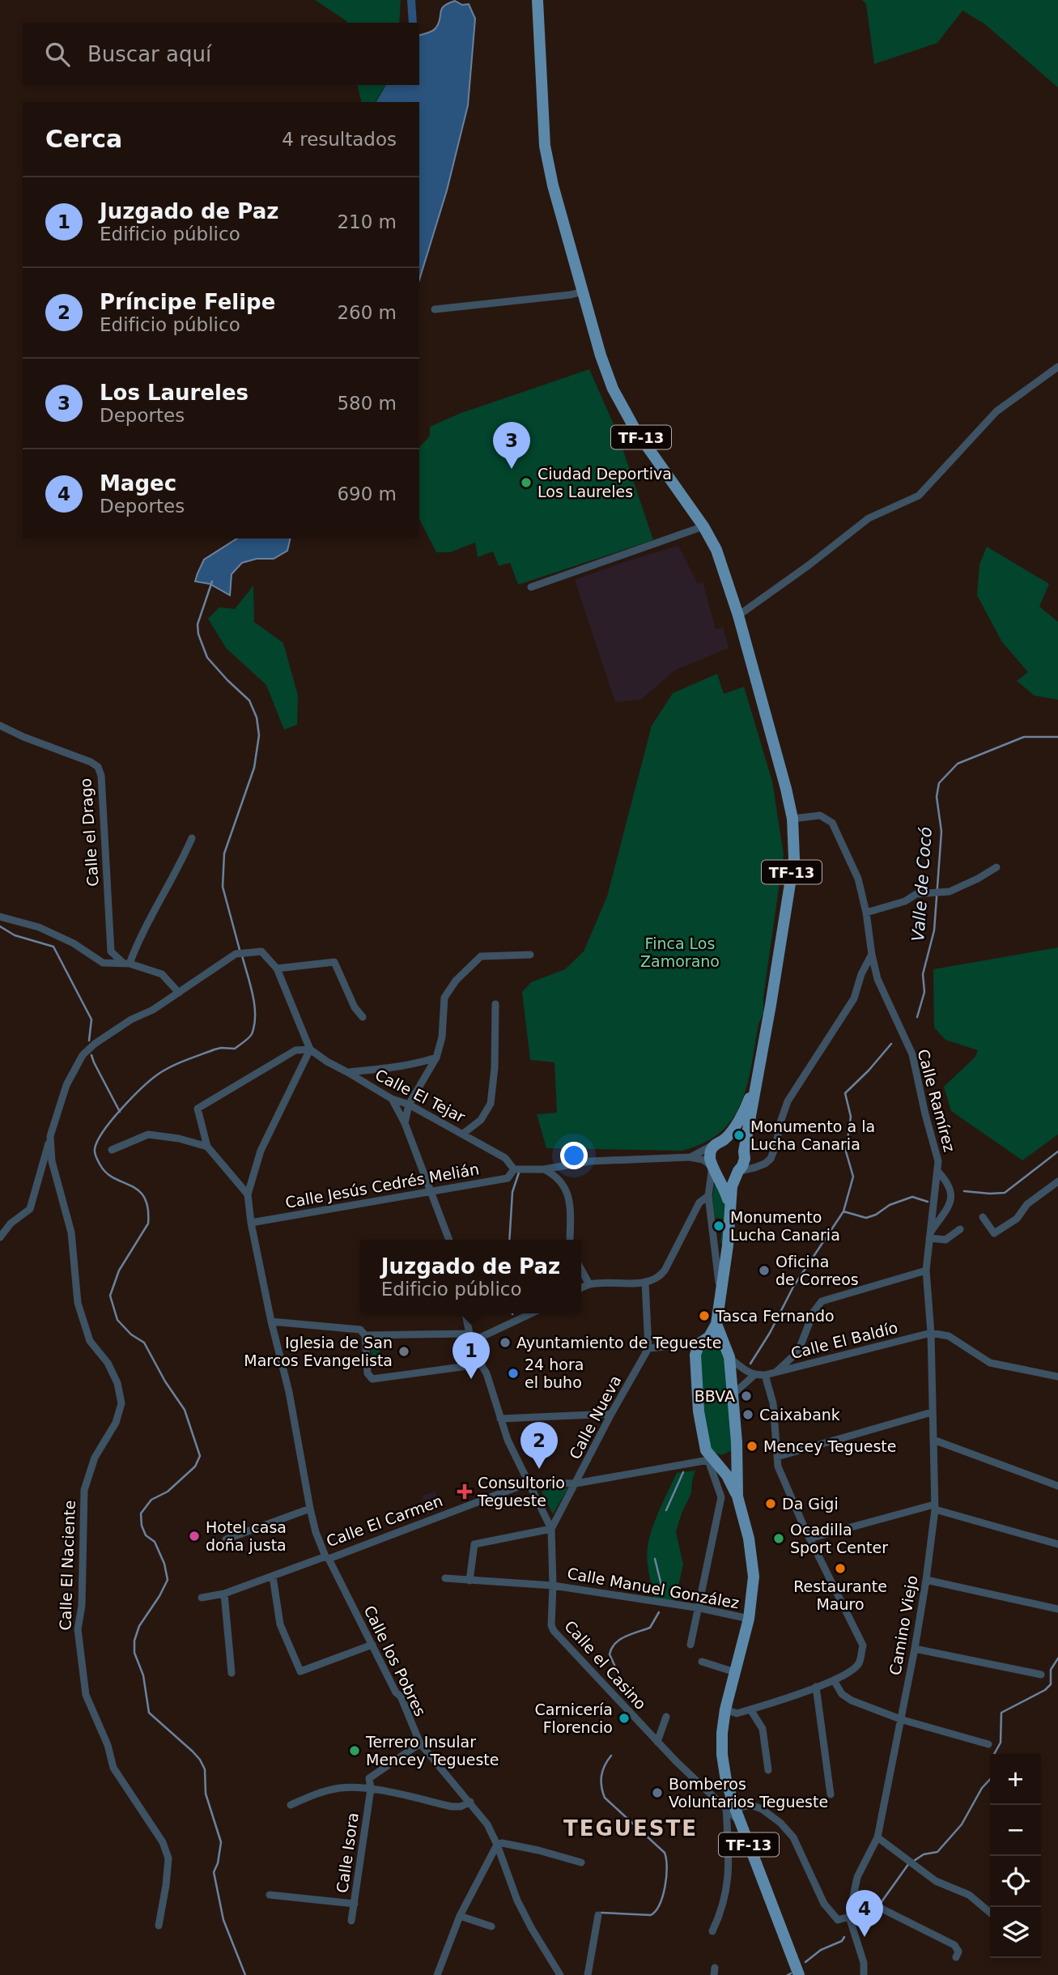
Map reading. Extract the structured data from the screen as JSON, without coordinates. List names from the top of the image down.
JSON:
{
  "streets": {
    "main road": ["TF-13"],
    "street": [
      "Calle el Drago",
      "Calle El Tejar",
      "Calle Ramírez",
      "Calle Jesús Cedrés Melián",
      "Calle El Baldío",
      "Calle Nueva",
      "Calle El Carmen",
      "Calle El Naciente",
      "Calle Manuel González",
      "Camino Viejo",
      "Calle los Pobres",
      "Calle el Casino",
      "Calle Isora"
    ]
  },
  "crossings": [
    ["TF-13", "Calle Ramírez"],
    ["TF-13", "Calle El Carmen"],
    ["TF-13", "Calle Manuel González"],
    ["TF-13", "Calle el Casino"],
    ["Calle El Tejar", "Calle Jesús Cedrés Melián"],
    ["Calle Ramírez", "Camino Viejo"],
    ["Calle Jesús Cedrés Melián", "Calle los Pobres"],
    ["Calle El Baldío", "Camino Viejo"],
    ["Calle Nueva", "Calle El Carmen"],
    ["Calle Nueva", "Calle el Casino"],
    ["Calle El Carmen", "Calle los Pobres"],
    ["Calle El Carmen", "Calle el Casino"],
    ["Calle Manuel González", "Calle el Casino"]
  ],
  "districts": ["TEGUESTE"],
  "water": ["Valle de Cocó"],
  "parks": ["Finca Los Zamorano"],
  "places": {
    "other": [
      "Ciudad Deportiva Los Laureles",
      "Monumento a la Lucha Canaria",
      "Monumento Lucha Canaria",
      "Oficina de Correos",
      "Tasca Fernando",
      "Ayuntamiento de Tegueste",
      "Iglesia de San Marcos Evangelista",
      "24 hora el buho",
      "BBVA",
      "Caixabank",
      "Mencey Tegueste",
      "Da Gigi",
      "Hotel casa doña justa",
      "Ocadilla Sport Center",
      "Restaurante Mauro",
      "Carnicería Florencio",
      "Terrero Insular Mencey Tegueste",
      "Bomberos Voluntarios Tegueste"
    ],
    "health": ["Consultorio Tegueste"]
  },
  "page": {
    "search": "Buscar aquí",
    "heading": ["Cerca", "4 resultados"],
    "list": [
      {
        "mark": "1",
        "name": "Juzgado de Paz",
        "note": "Edificio público",
        "value": "210 m"
      },
      {
        "mark": "2",
        "name": "Príncipe Felipe",
        "note": "Edificio público",
        "value": "260 m"
      },
      {
        "mark": "3",
        "name": "Los Laureles",
        "note": "Deportes",
        "value": "580 m"
      },
      {
        "mark": "4",
        "name": "Magec",
        "note": "Deportes",
        "value": "690 m"
      }
    ],
    "pins": [
      "3",
      "1",
      "2",
      "4"
    ],
    "popup": ["Juzgado de Paz", "Edificio público"],
    "map_buttons": ["+", "−"]
  }
}
